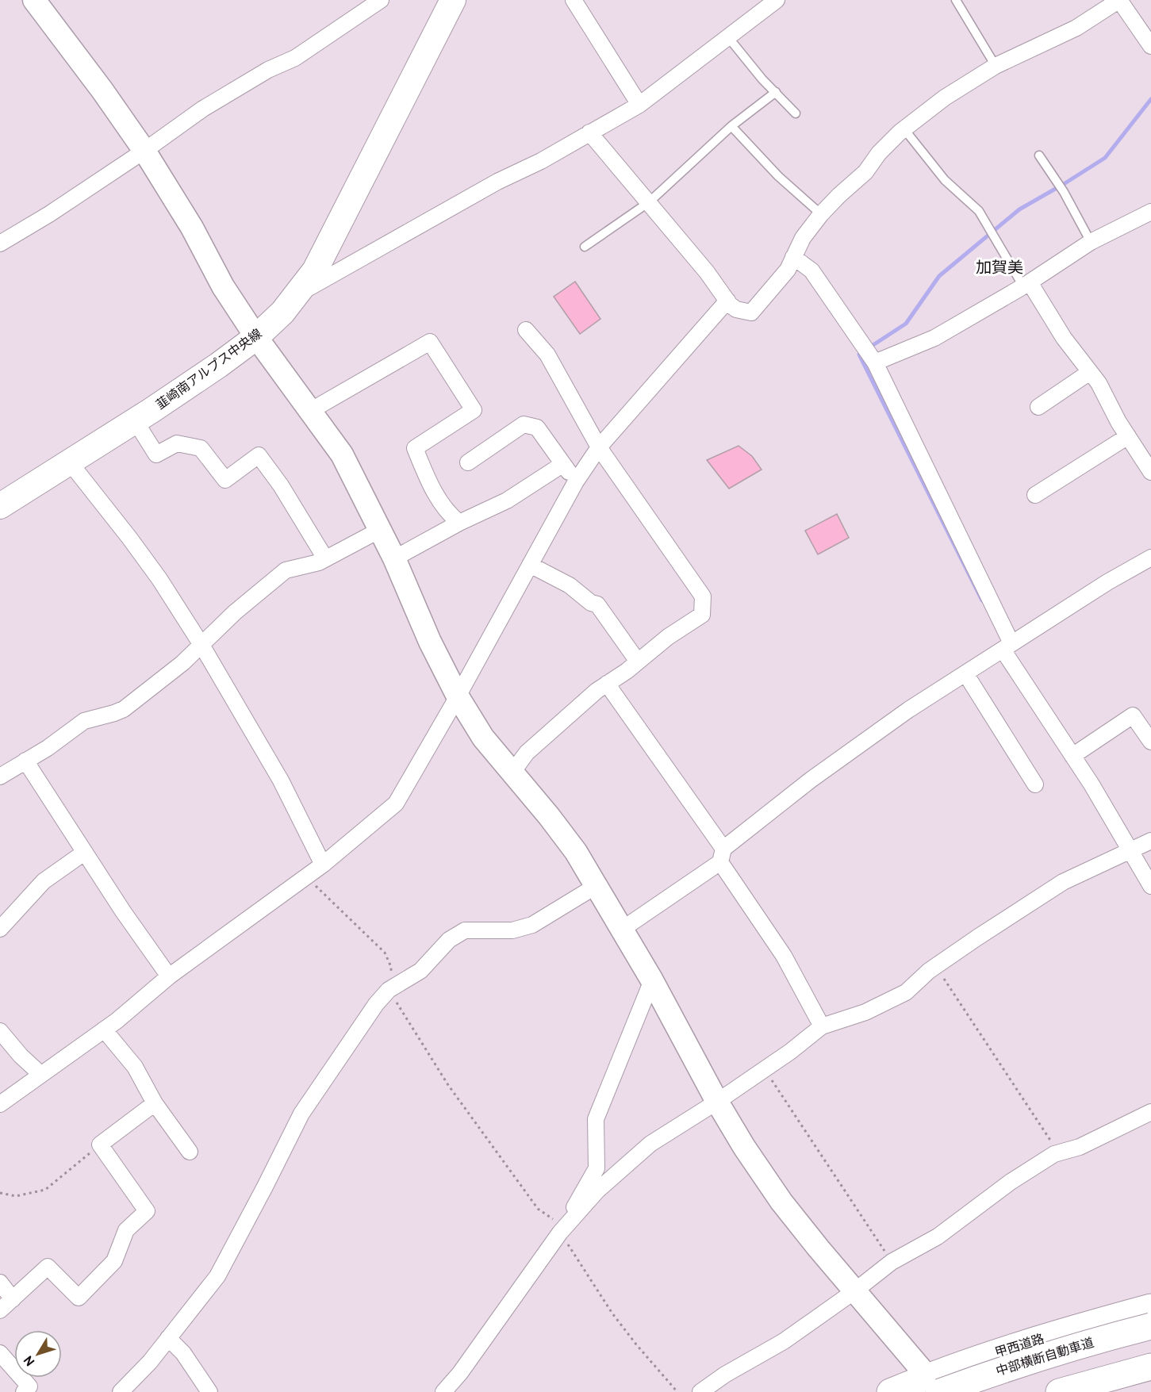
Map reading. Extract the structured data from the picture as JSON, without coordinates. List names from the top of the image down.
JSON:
{
  "streets": {
    "highway": ["甲西道路", "中部横断自動車道"],
    "main road": ["韮崎南アルプス中央線"]
  },
  "crossings": [
    ["甲西道路", "中部横断自動車道"]
  ],
  "districts": ["加賀美"],
  "north": "bottom left"
}
